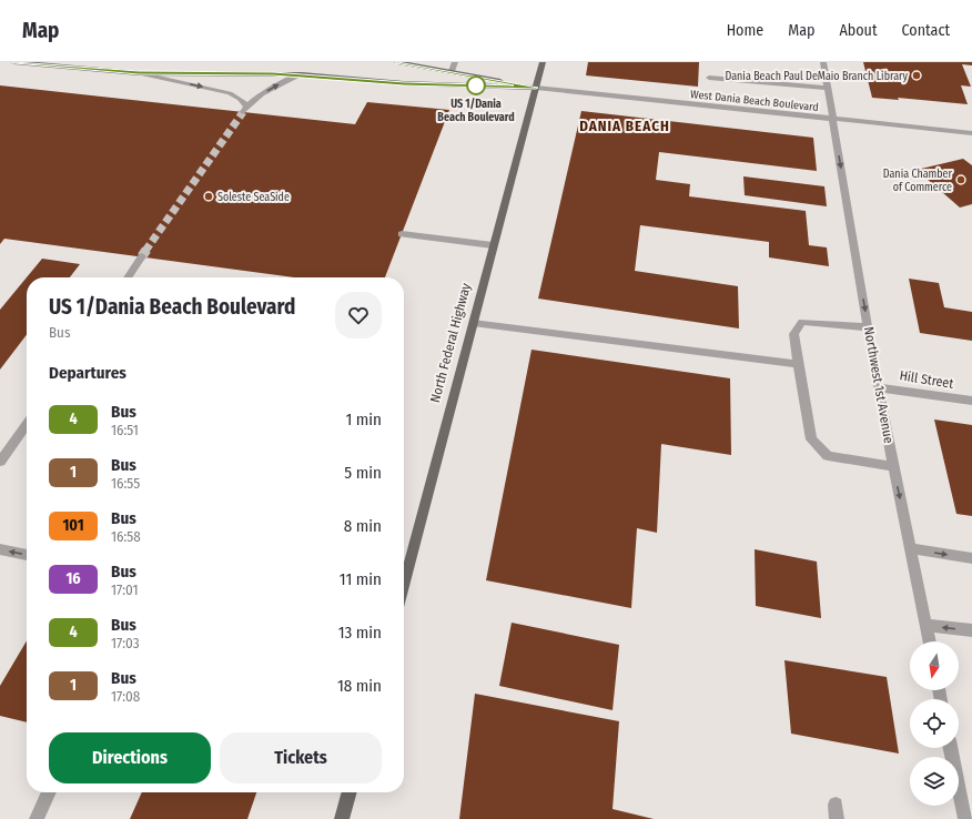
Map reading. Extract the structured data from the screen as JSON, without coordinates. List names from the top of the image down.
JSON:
{
  "streets": {
    "main road": ["North Federal Highway"],
    "street": ["West Dania Beach Boulevard", "Hill Street", "Northwest 1st Avenue"]
  },
  "crossings": [
    ["West Dania Beach Boulevard", "North Federal Highway"],
    ["West Dania Beach Boulevard", "Northwest 1st Avenue"],
    ["Hill Street", "Northwest 1st Avenue"]
  ],
  "one_way": ["Northwest 1st Avenue"],
  "districts": ["DANIA BEACH"],
  "places": [
    "Dania Beach Paul DeMaio Branch Library",
    "US 1/Dania Beach Boulevard",
    "Dania Chamber of Commerce",
    "Soleste SeaSide"
  ],
  "lines": ["bus line 4"],
  "north": "bottom",
  "page": {
    "header": "Map",
    "nav": [
      "Home",
      "Map",
      "About",
      "Contact"
    ],
    "heading": [
      ["US 1/Dania Beach Boulevard", "Bus"],
      "Departures"
    ],
    "list": [
      {
        "mark": "4",
        "name": "Bus",
        "note": "16:51",
        "value": "1 min"
      },
      {
        "mark": "1",
        "name": "Bus",
        "note": "16:55",
        "value": "5 min"
      },
      {
        "mark": "101",
        "name": "Bus",
        "note": "16:58",
        "value": "8 min"
      },
      {
        "mark": "16",
        "name": "Bus",
        "note": "17:01",
        "value": "11 min"
      },
      {
        "mark": "4",
        "name": "Bus",
        "note": "17:03",
        "value": "13 min"
      },
      {
        "mark": "1",
        "name": "Bus",
        "note": "17:08",
        "value": "18 min"
      }
    ],
    "buttons": ["Directions", "Tickets"]
  }
}
